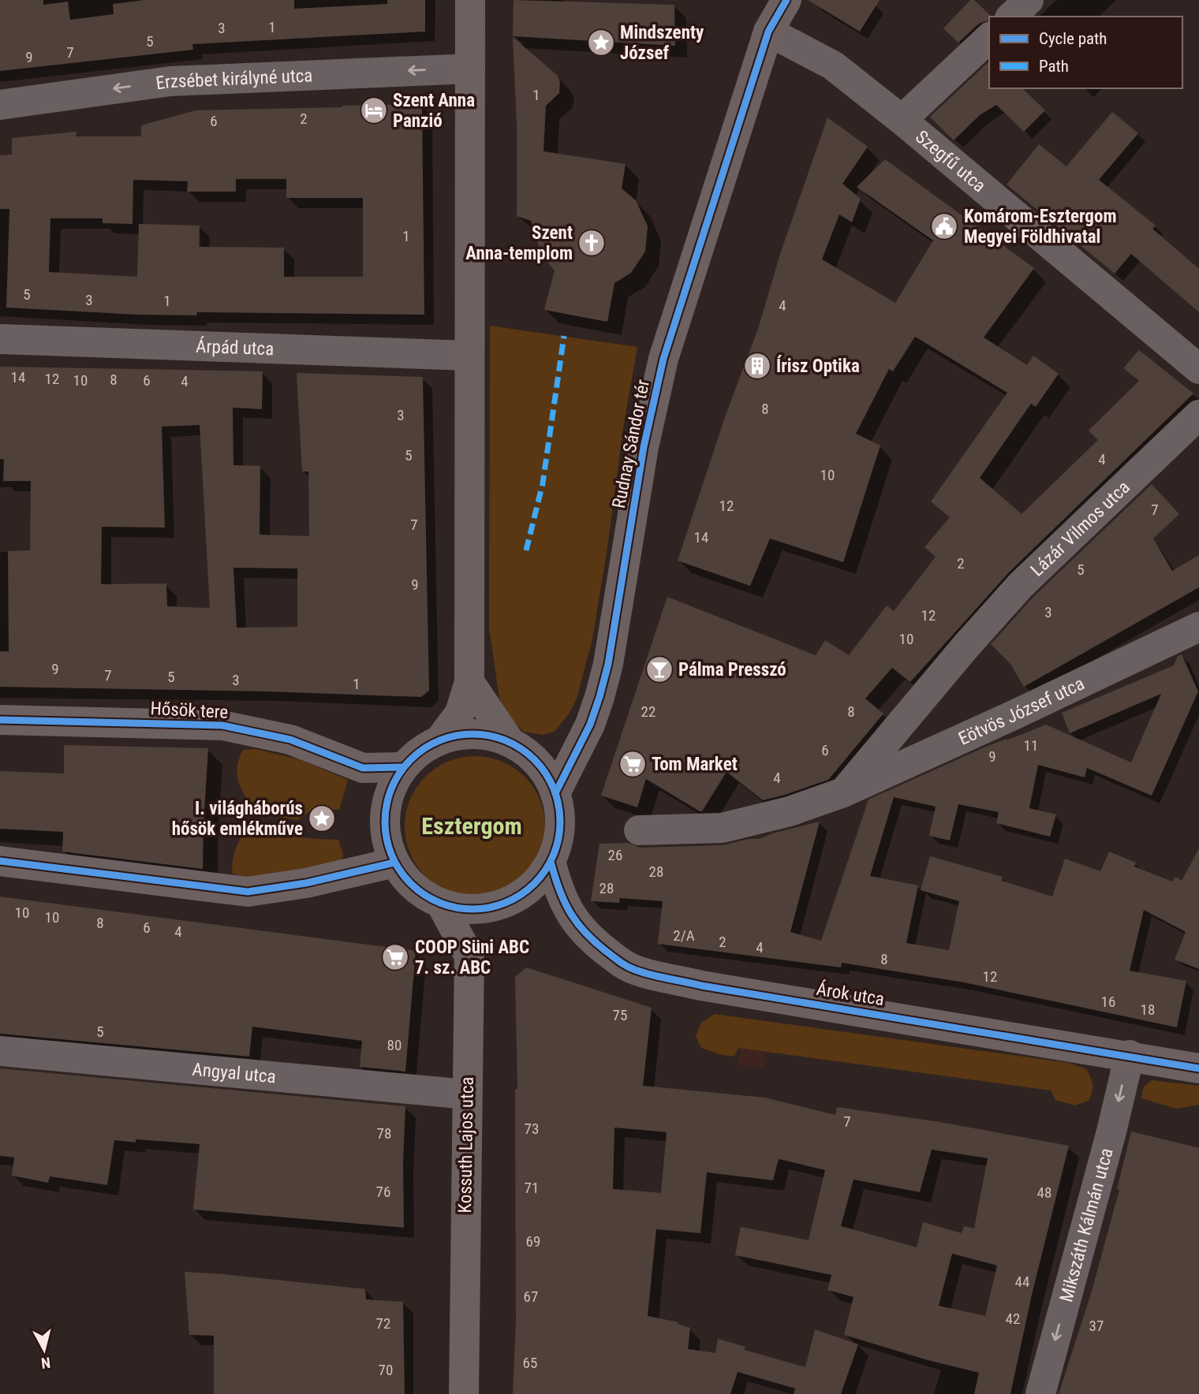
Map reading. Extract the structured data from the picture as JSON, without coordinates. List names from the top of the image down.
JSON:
{
  "streets": {
    "main road": [
      "Rudnay Sándor tér",
      "Hősök tere",
      "Árok utca",
      "Kossuth Lajos utca"
    ],
    "street": [
      "Erzsébet királyné utca",
      "Szegfű utca",
      "Árpád utca",
      "Lázár Vilmos utca",
      "Eötvös József utca",
      "Angyal utca",
      "Mikszáth Kálmán utca"
    ]
  },
  "crossings": [
    ["Szegfű utca", "Rudnay Sándor tér"],
    ["Rudnay Sándor tér", "Hősök tere"],
    ["Rudnay Sándor tér", "Árok utca"],
    ["Rudnay Sándor tér", "Kossuth Lajos utca"],
    ["Lázár Vilmos utca", "Eötvös József utca"],
    ["Hősök tere", "Árok utca"],
    ["Hősök tere", "Kossuth Lajos utca"],
    ["Árok utca", "Kossuth Lajos utca"],
    ["Árok utca", "Mikszáth Kálmán utca"],
    ["Angyal utca", "Kossuth Lajos utca"]
  ],
  "one_way": ["Erzsébet királyné utca", "Mikszáth Kálmán utca"],
  "districts": ["Esztergom"],
  "places": {
    "place": ["Mindszenty József", "I. világháborús hősök emlékműve"],
    "hotel": ["Szent Anna Panzió"],
    "public building": ["Komárom-Esztergom Megyei Földhivatal"],
    "church": ["Szent Anna-templom"],
    "building": ["Írisz Optika"],
    "bar": ["Pálma Presszó"],
    "supermarket": ["Tom Market", "COOP Süni ABC 7. sz. ABC"]
  },
  "house_numbers": [
    "1",
    "3",
    "5",
    "7",
    "9",
    "1",
    "2",
    "6",
    "1",
    "5",
    "3",
    "1",
    "4",
    "14",
    "12",
    "8",
    "10",
    "6",
    "4",
    "8",
    "3",
    "5",
    "4",
    "10",
    "12",
    "7",
    "7",
    "14",
    "2",
    "5",
    "9",
    "3",
    "12",
    "10",
    "9",
    "7",
    "5",
    "3",
    "1",
    "22",
    "8",
    "11",
    "6",
    "9",
    "4",
    "26",
    "28",
    "28",
    "10",
    "10",
    "8",
    "6",
    "4",
    "2/A",
    "2",
    "4",
    "8",
    "12",
    "16",
    "18",
    "75",
    "5",
    "80",
    "7",
    "73",
    "78",
    "71",
    "76",
    "48",
    "69",
    "44",
    "67",
    "42",
    "72",
    "37",
    "65",
    "70"
  ],
  "legend": ["Cycle path", "Path"],
  "north": "bottom"
}
